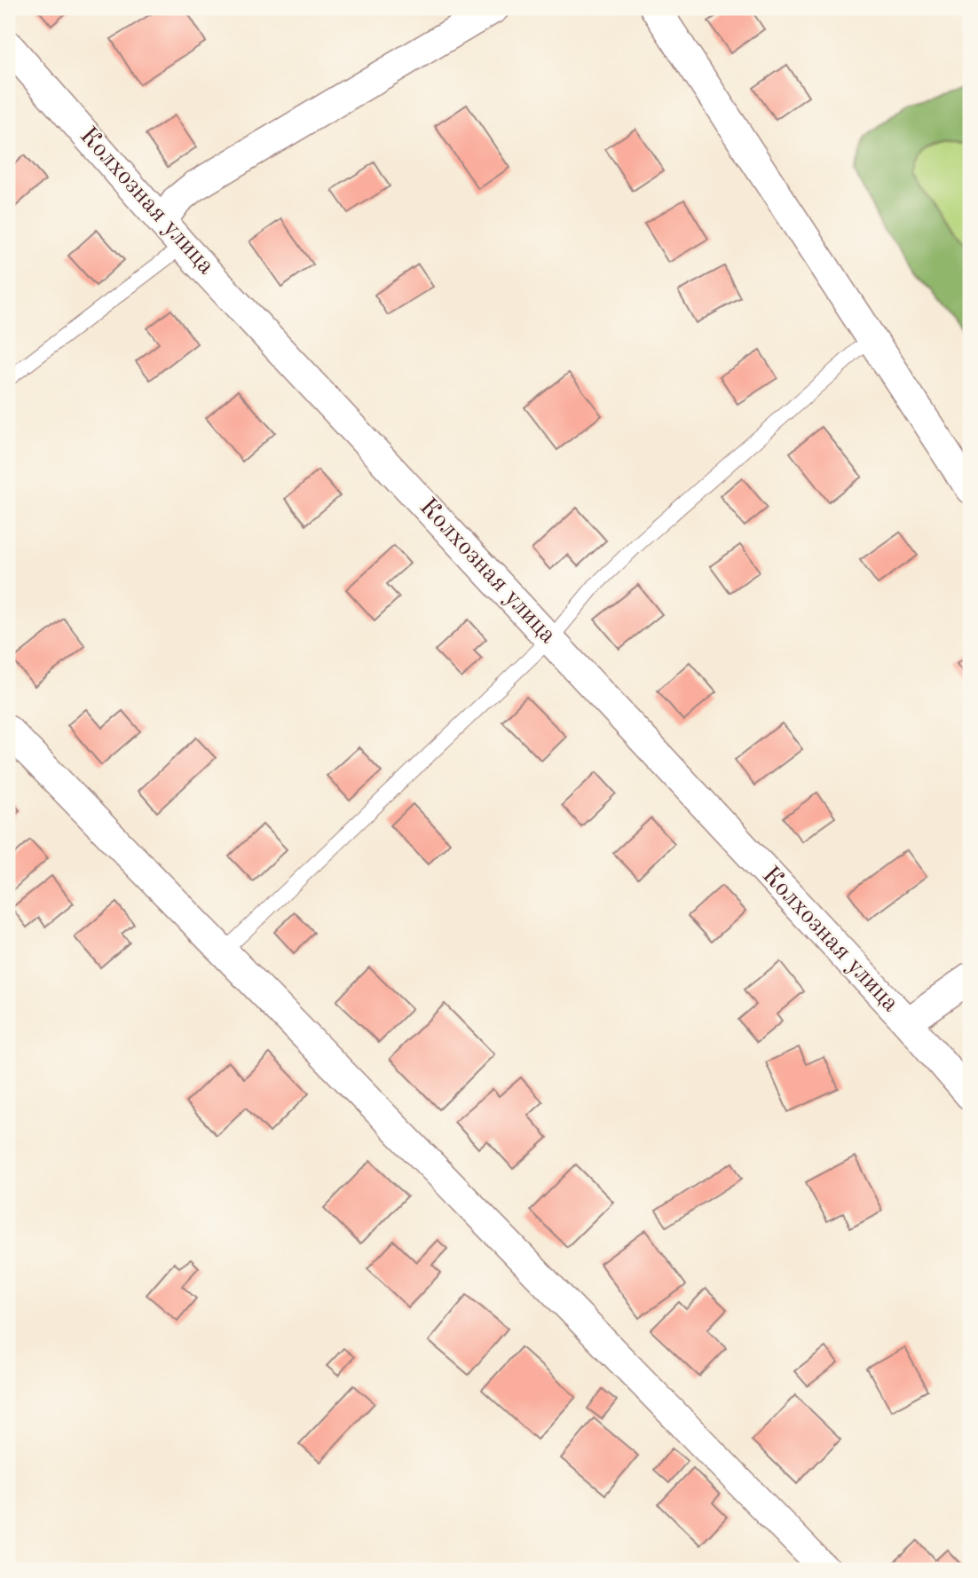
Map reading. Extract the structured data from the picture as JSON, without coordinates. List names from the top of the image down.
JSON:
{
  "streets": {
    "street": ["Колхозная улица"]
  }
}
